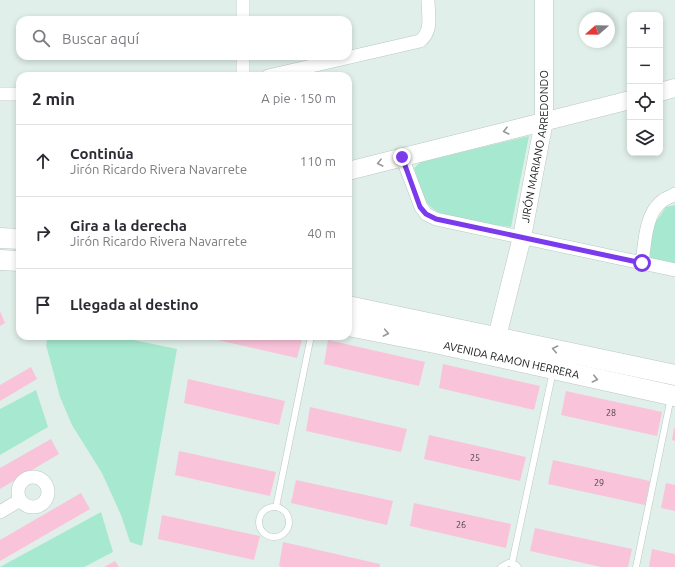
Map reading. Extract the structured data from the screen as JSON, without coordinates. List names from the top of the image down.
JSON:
{
  "streets": {
    "main road": ["AVENIDA RAMON HERRERA"],
    "street": ["JIRÓN MARIANO ARREDONDO"]
  },
  "crossings": [
    ["JIRÓN MARIANO ARREDONDO", "AVENIDA RAMON HERRERA"]
  ],
  "house_numbers": [
    "28",
    "25",
    "29",
    "26"
  ],
  "north": "left",
  "page": {
    "map_buttons": ["+", "−"],
    "search": "Buscar aquí",
    "heading": ["2 min", "A pie · 150 m"],
    "list": [
      ["Continúa", "Jirón Ricardo Rivera Navarrete", "110 m"],
      ["Gira a la derecha", "Jirón Ricardo Rivera Navarrete", "40 m"],
      "Llegada al destino"
    ]
  }
}
